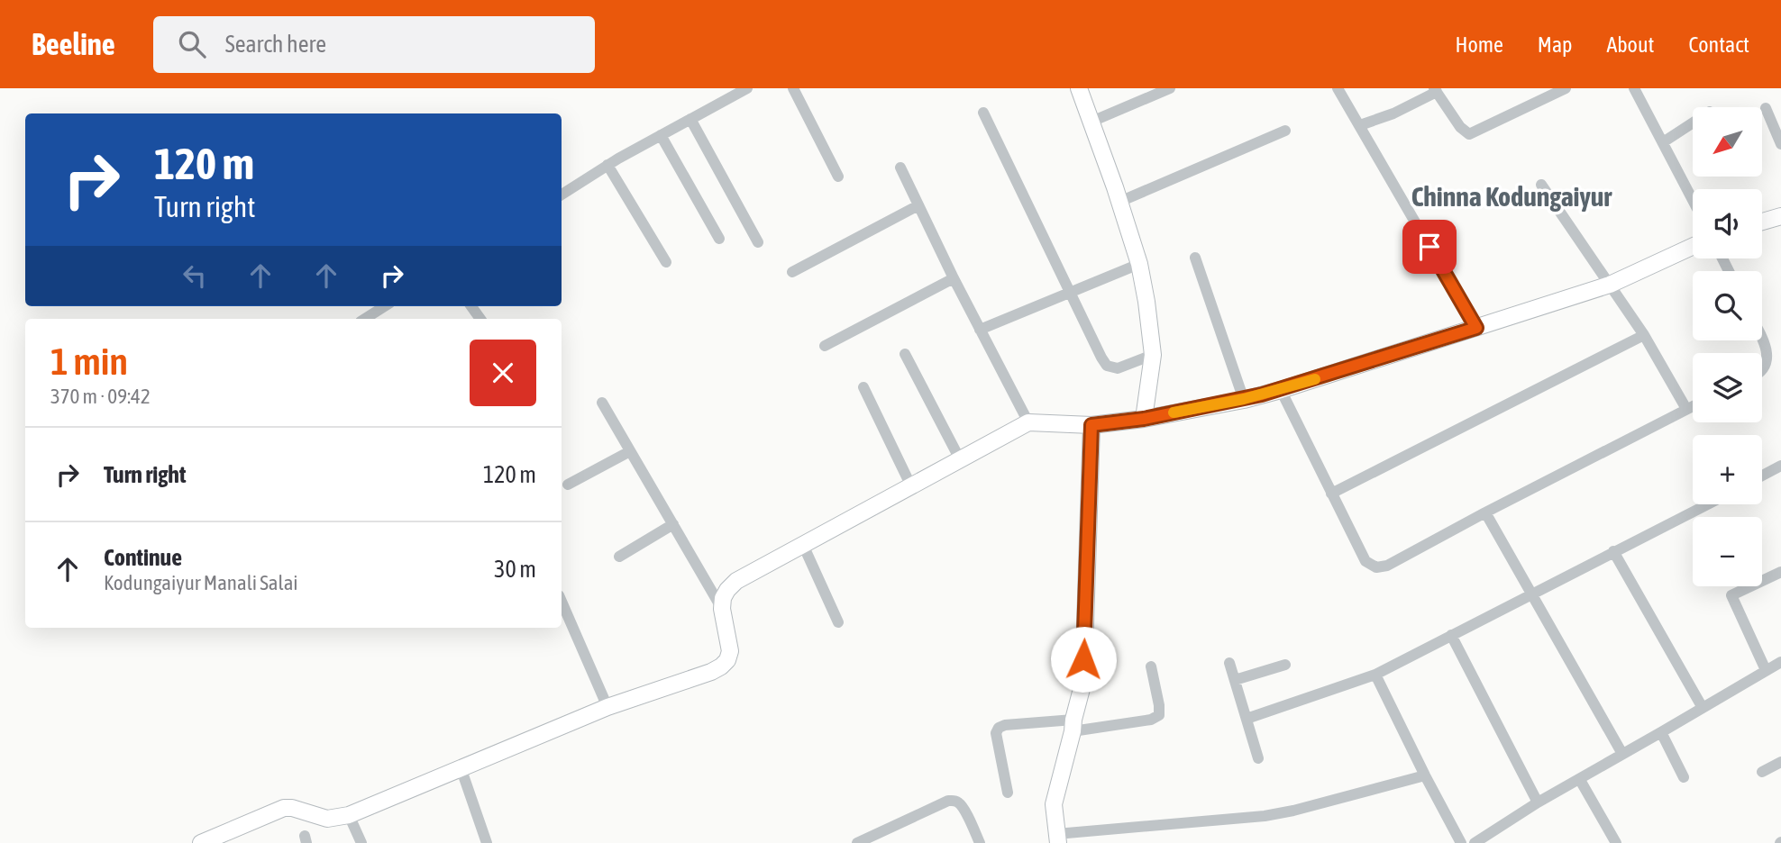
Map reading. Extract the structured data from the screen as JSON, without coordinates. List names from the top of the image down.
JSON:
{
  "districts": ["Chinna Kodungaiyur"],
  "north": "bottom left",
  "page": {
    "header": "Beeline",
    "search": "Search here",
    "nav": [
      "Home",
      "Map",
      "About",
      "Contact"
    ],
    "map_buttons": ["+", "−"],
    "turn": ["120 m", "Turn right"],
    "heading": ["1 min", "370 m · 09:42"],
    "list": [
      {
        "name": "Turn right",
        "value": "120 m"
      },
      {
        "name": "Continue",
        "note": "Kodungaiyur Manali Salai",
        "value": "30 m"
      }
    ]
  }
}
